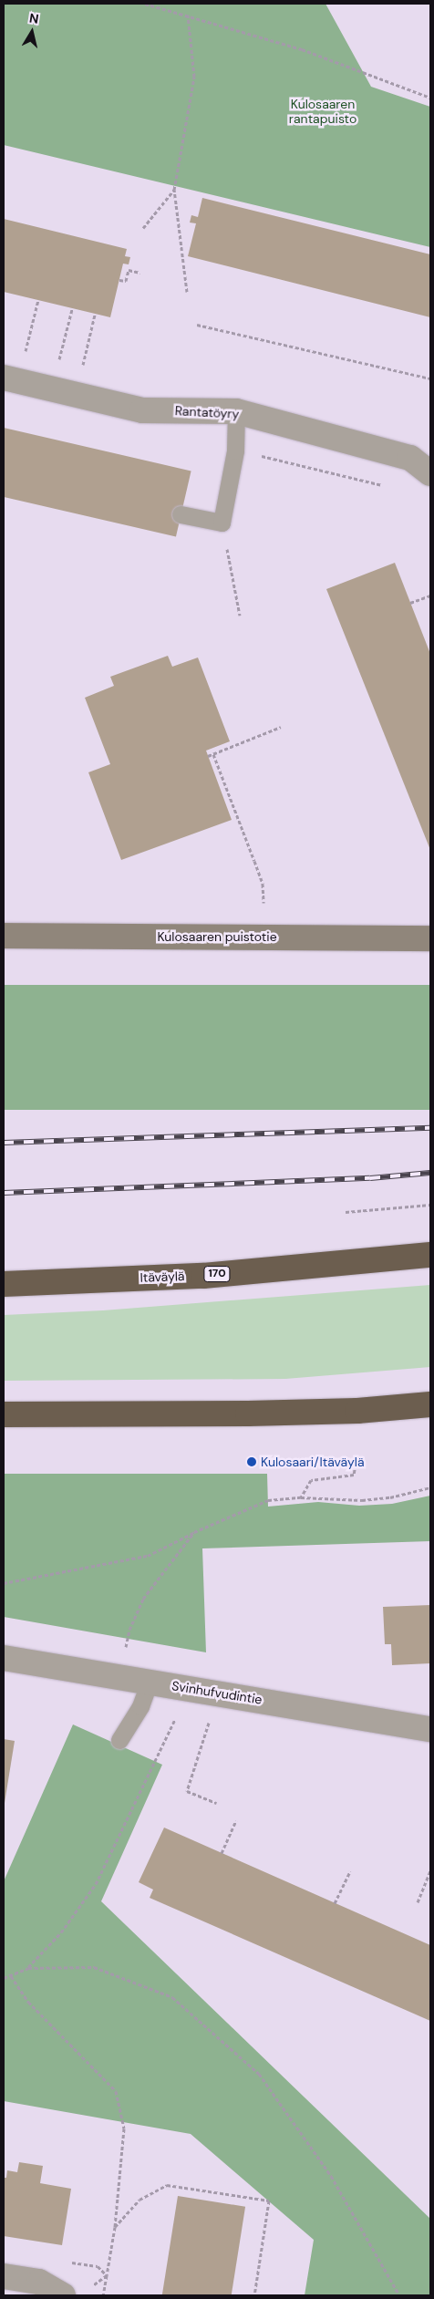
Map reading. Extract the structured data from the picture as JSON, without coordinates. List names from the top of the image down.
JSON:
{
  "streets": {
    "highway": ["170", "Itäväylä"],
    "street": ["Rantatöyry", "Kulosaaren puistotie", "Svinhufvudintie"]
  },
  "parks": ["Kulosaaren rantapuisto"],
  "places": ["Kulosaari/Itäväylä"],
  "north": "top"
}
